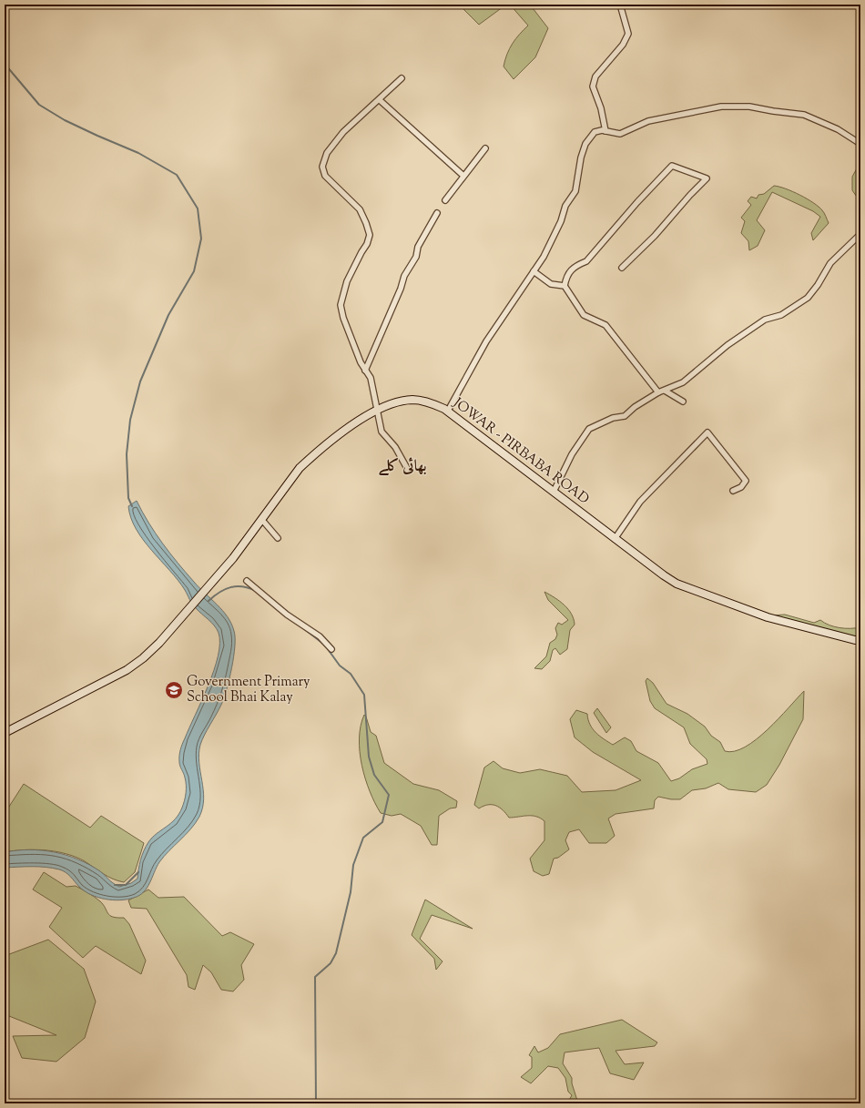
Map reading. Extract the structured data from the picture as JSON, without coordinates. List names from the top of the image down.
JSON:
{
  "streets": {
    "main road": ["JOWAR - PIRBABA ROAD"]
  },
  "districts": ["بھائی كلے"],
  "places": {
    "school or university": ["Government Primary School Bhai Kalay"]
  }
}
